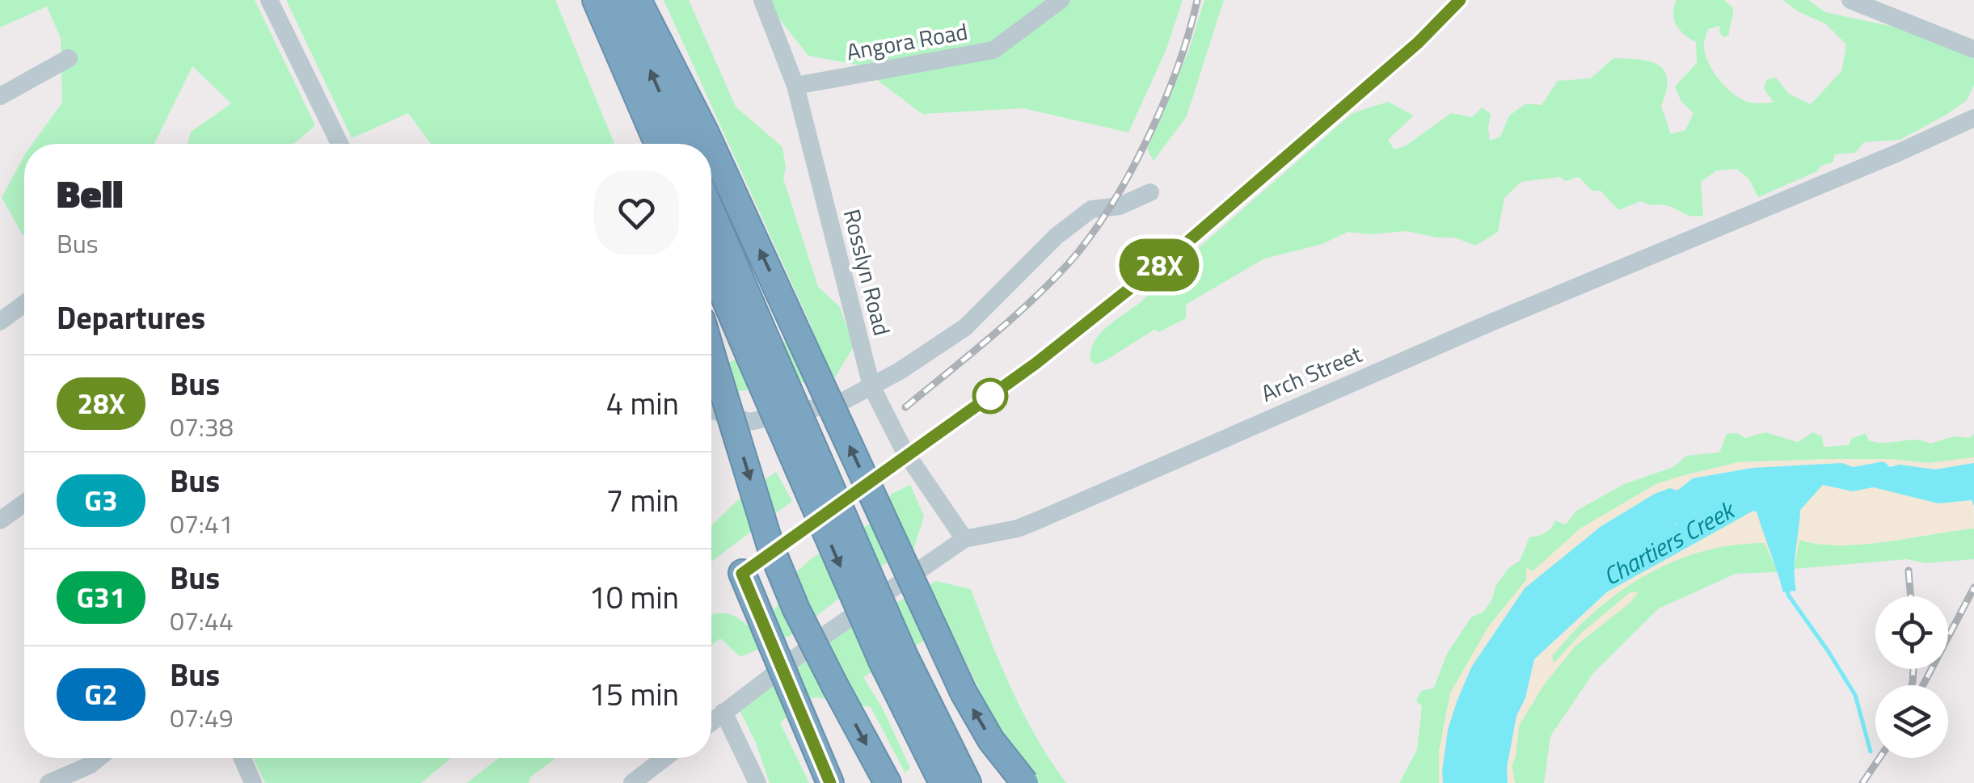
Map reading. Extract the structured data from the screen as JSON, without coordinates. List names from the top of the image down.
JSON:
{
  "streets": {
    "street": ["Angora Road", "Rosslyn Road", "Arch Street"]
  },
  "crossings": [
    ["Angora Road", "Rosslyn Road"],
    ["Rosslyn Road", "Arch Street"]
  ],
  "water": ["Chartiers Creek"],
  "lines": ["bus line 28X"],
  "page": {
    "on_map": "28X",
    "heading": [
      ["Bell", "Bus"],
      "Departures"
    ],
    "list": [
      {
        "mark": "28X",
        "name": "Bus",
        "note": "07:38",
        "value": "4 min"
      },
      {
        "mark": "G3",
        "name": "Bus",
        "note": "07:41",
        "value": "7 min"
      },
      {
        "mark": "G31",
        "name": "Bus",
        "note": "07:44",
        "value": "10 min"
      },
      {
        "mark": "G2",
        "name": "Bus",
        "note": "07:49",
        "value": "15 min"
      }
    ]
  }
}
